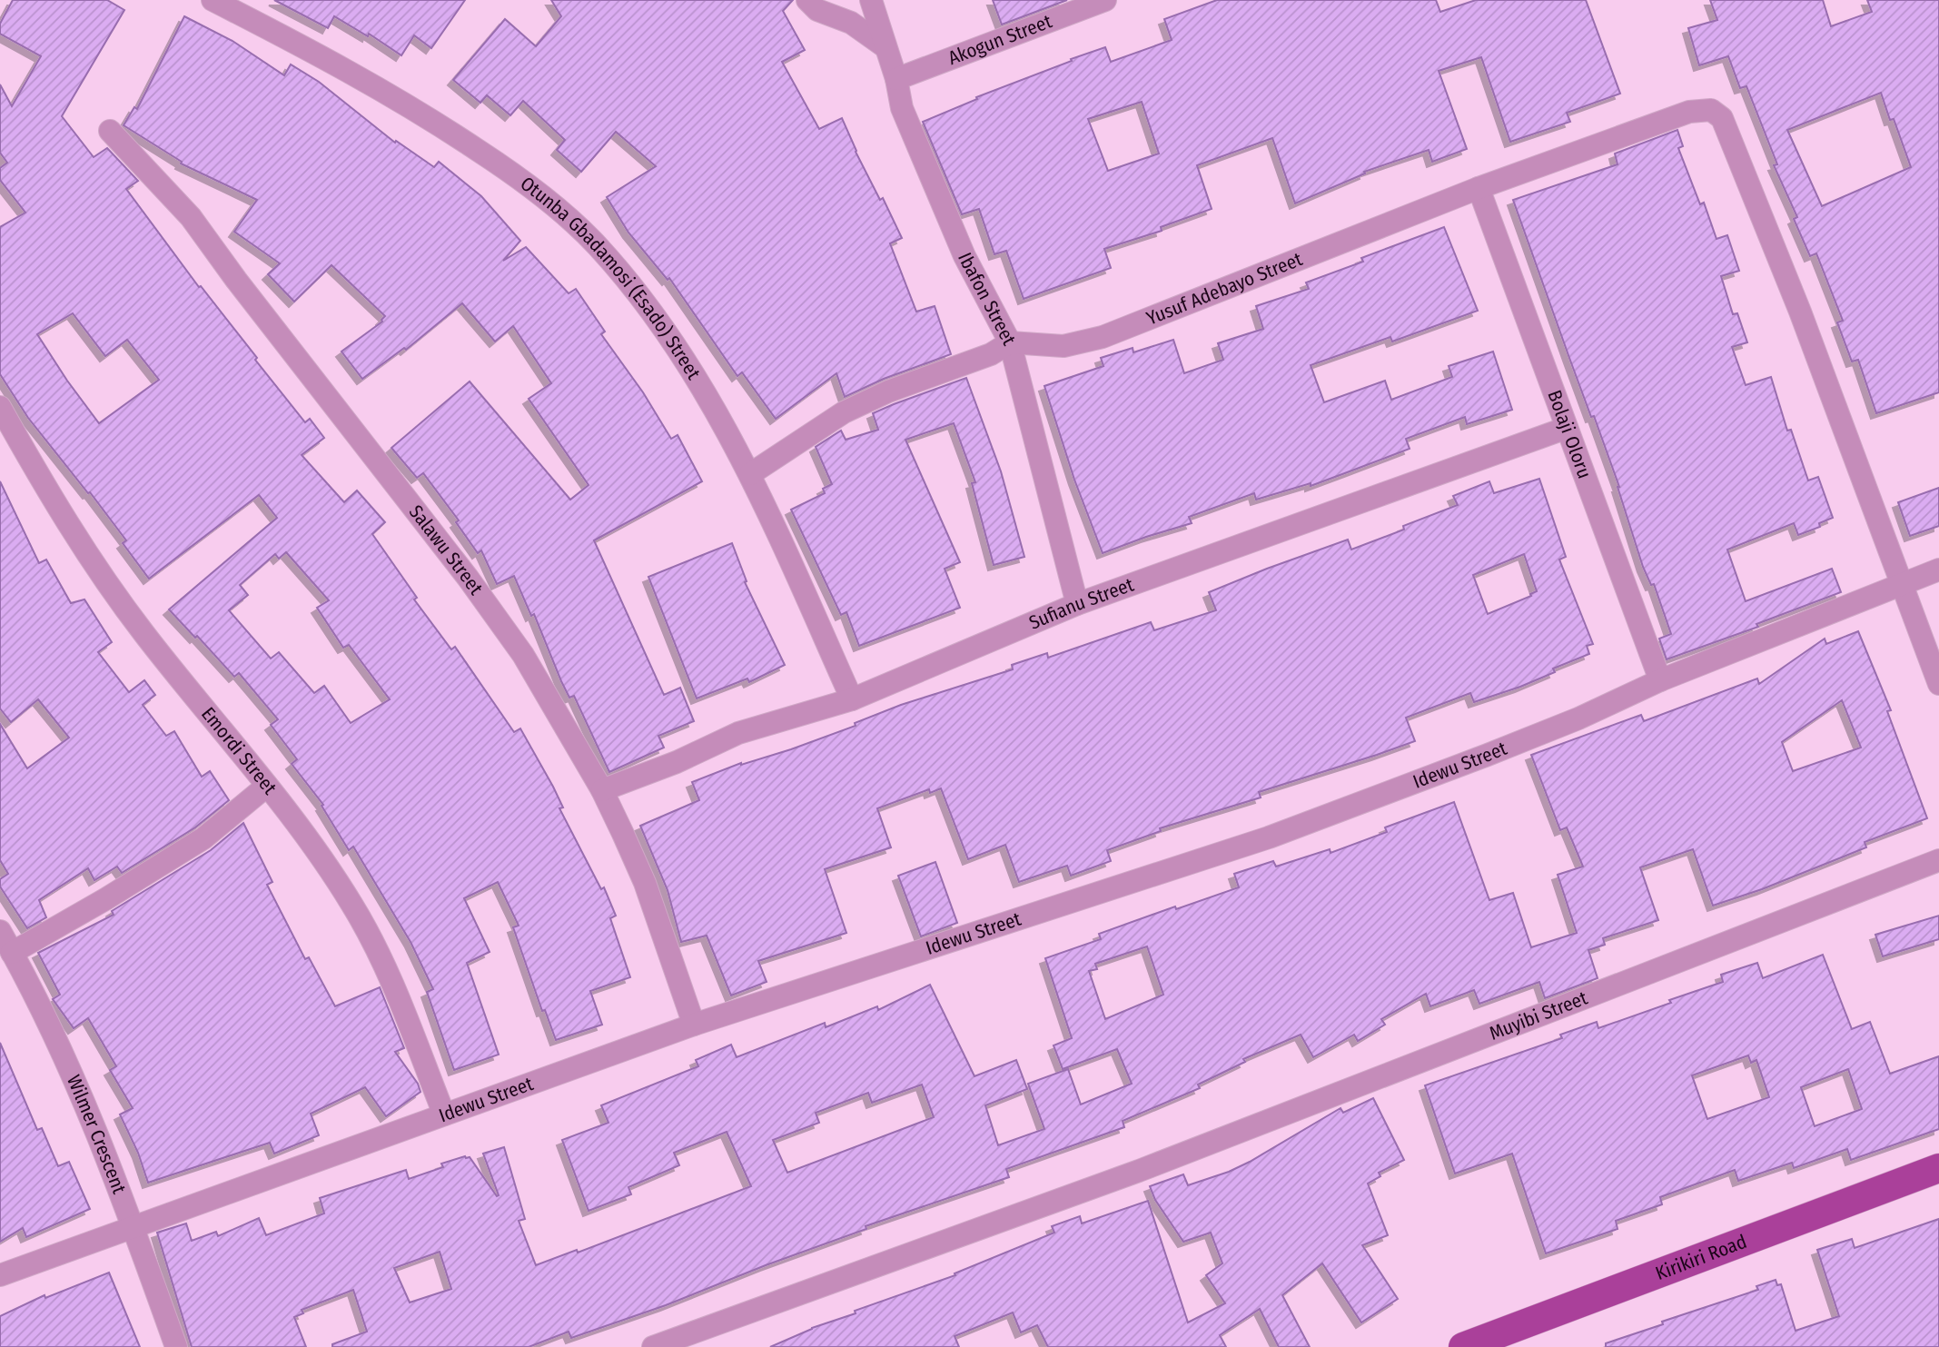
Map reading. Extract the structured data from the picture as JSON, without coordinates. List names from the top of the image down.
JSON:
{
  "streets": {
    "main road": ["Kirikiri Road"],
    "street": [
      "Akogun Street",
      "Otunba Gbadamosi (Esado) Street",
      "Yusuf Adebayo Street",
      "Ibafon Street",
      "Bolaji Oloru",
      "Salawu Street",
      "Sufianu Street",
      "Emordi Street",
      "Idewu Street",
      "Muyibi Street",
      "Wilmer Crescent"
    ]
  },
  "crossings": [
    ["Akogun Street", "Ibafon Street"],
    ["Otunba Gbadamosi (Esado) Street", "Sufianu Street"],
    ["Yusuf Adebayo Street", "Ibafon Street"],
    ["Yusuf Adebayo Street", "Bolaji Oloru"],
    ["Yusuf Adebayo Street", "Idewu Street"],
    ["Ibafon Street", "Sufianu Street"],
    ["Bolaji Oloru", "Sufianu Street"],
    ["Bolaji Oloru", "Idewu Street"],
    ["Salawu Street", "Sufianu Street"],
    ["Salawu Street", "Idewu Street"],
    ["Emordi Street", "Idewu Street"],
    ["Idewu Street", "Wilmer Crescent"]
  ]
}
